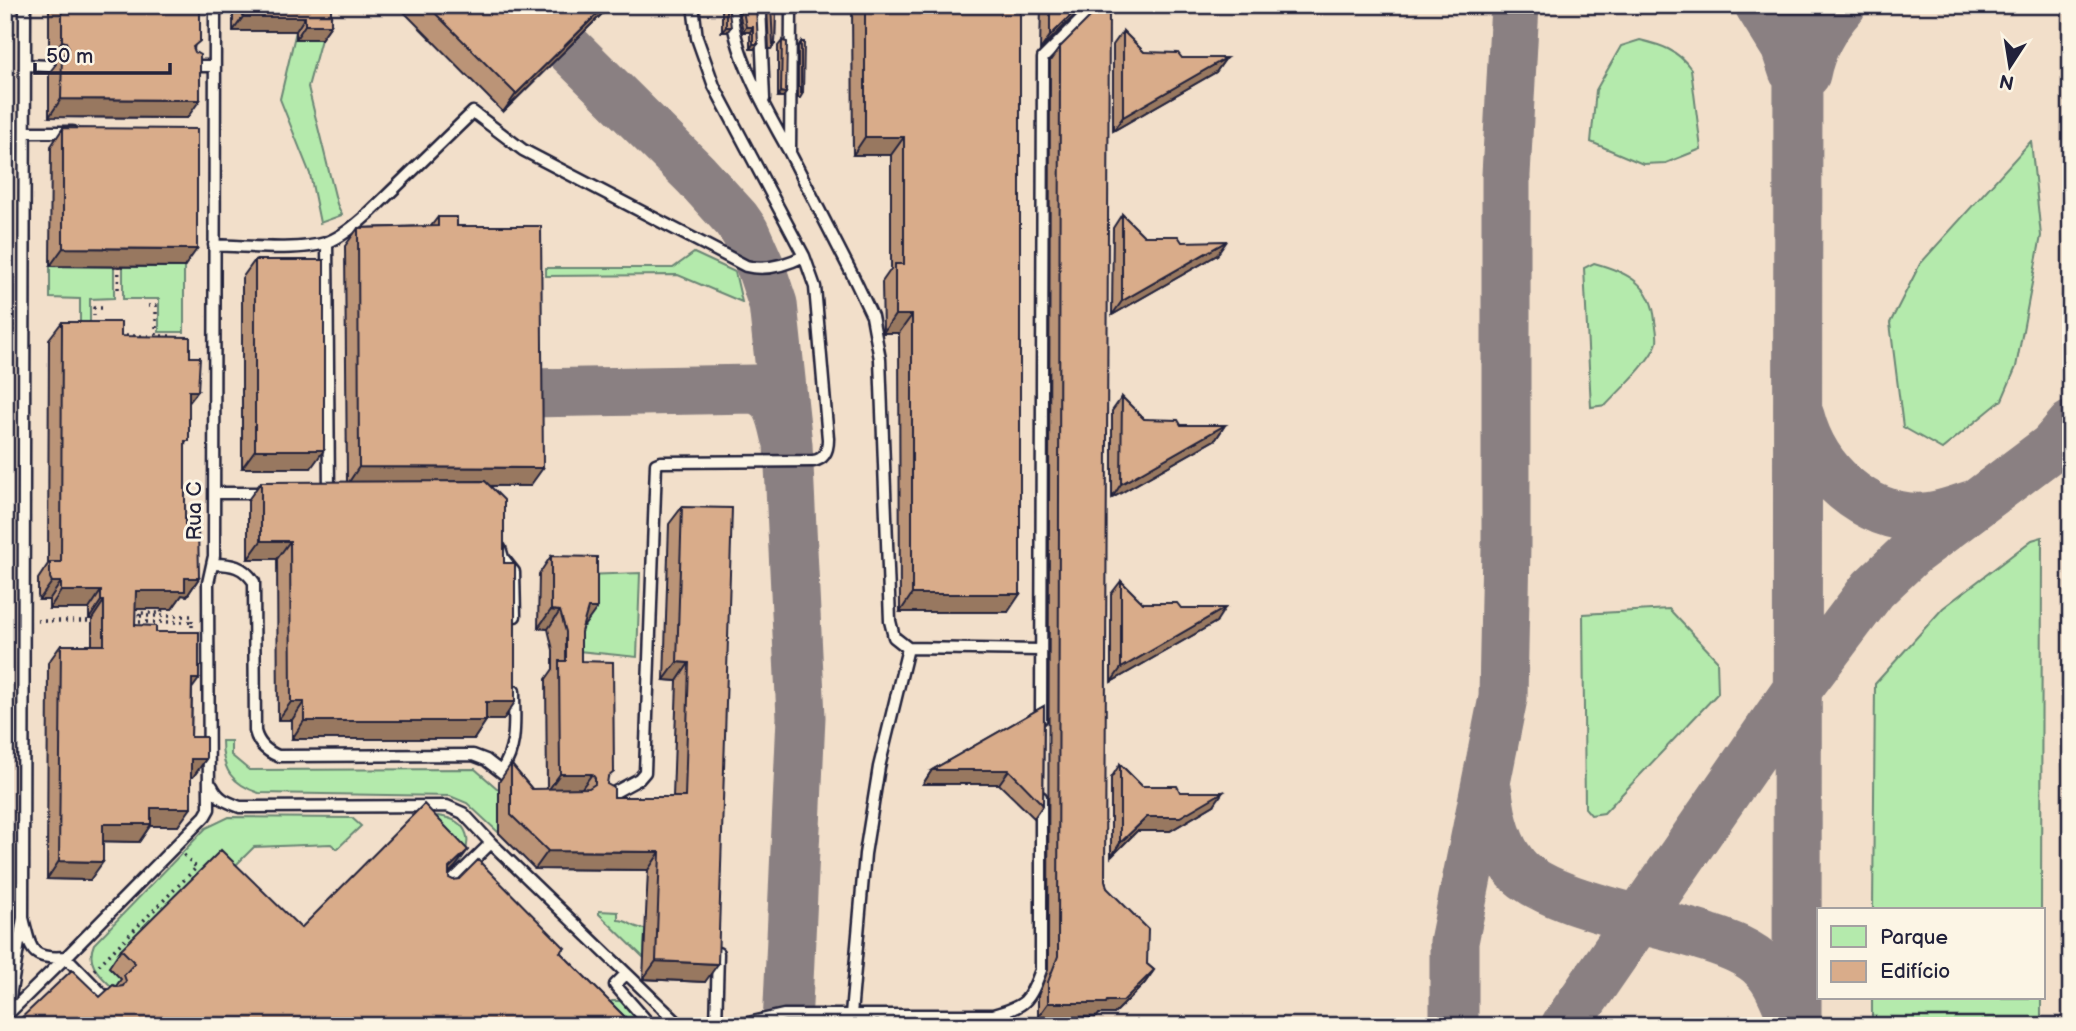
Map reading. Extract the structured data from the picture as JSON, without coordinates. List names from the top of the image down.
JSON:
{
  "streets": {
    "lane": ["Rua C"]
  },
  "legend": ["Parque", "Edifício"],
  "scale_bar": "50 m",
  "north": "bottom"
}
